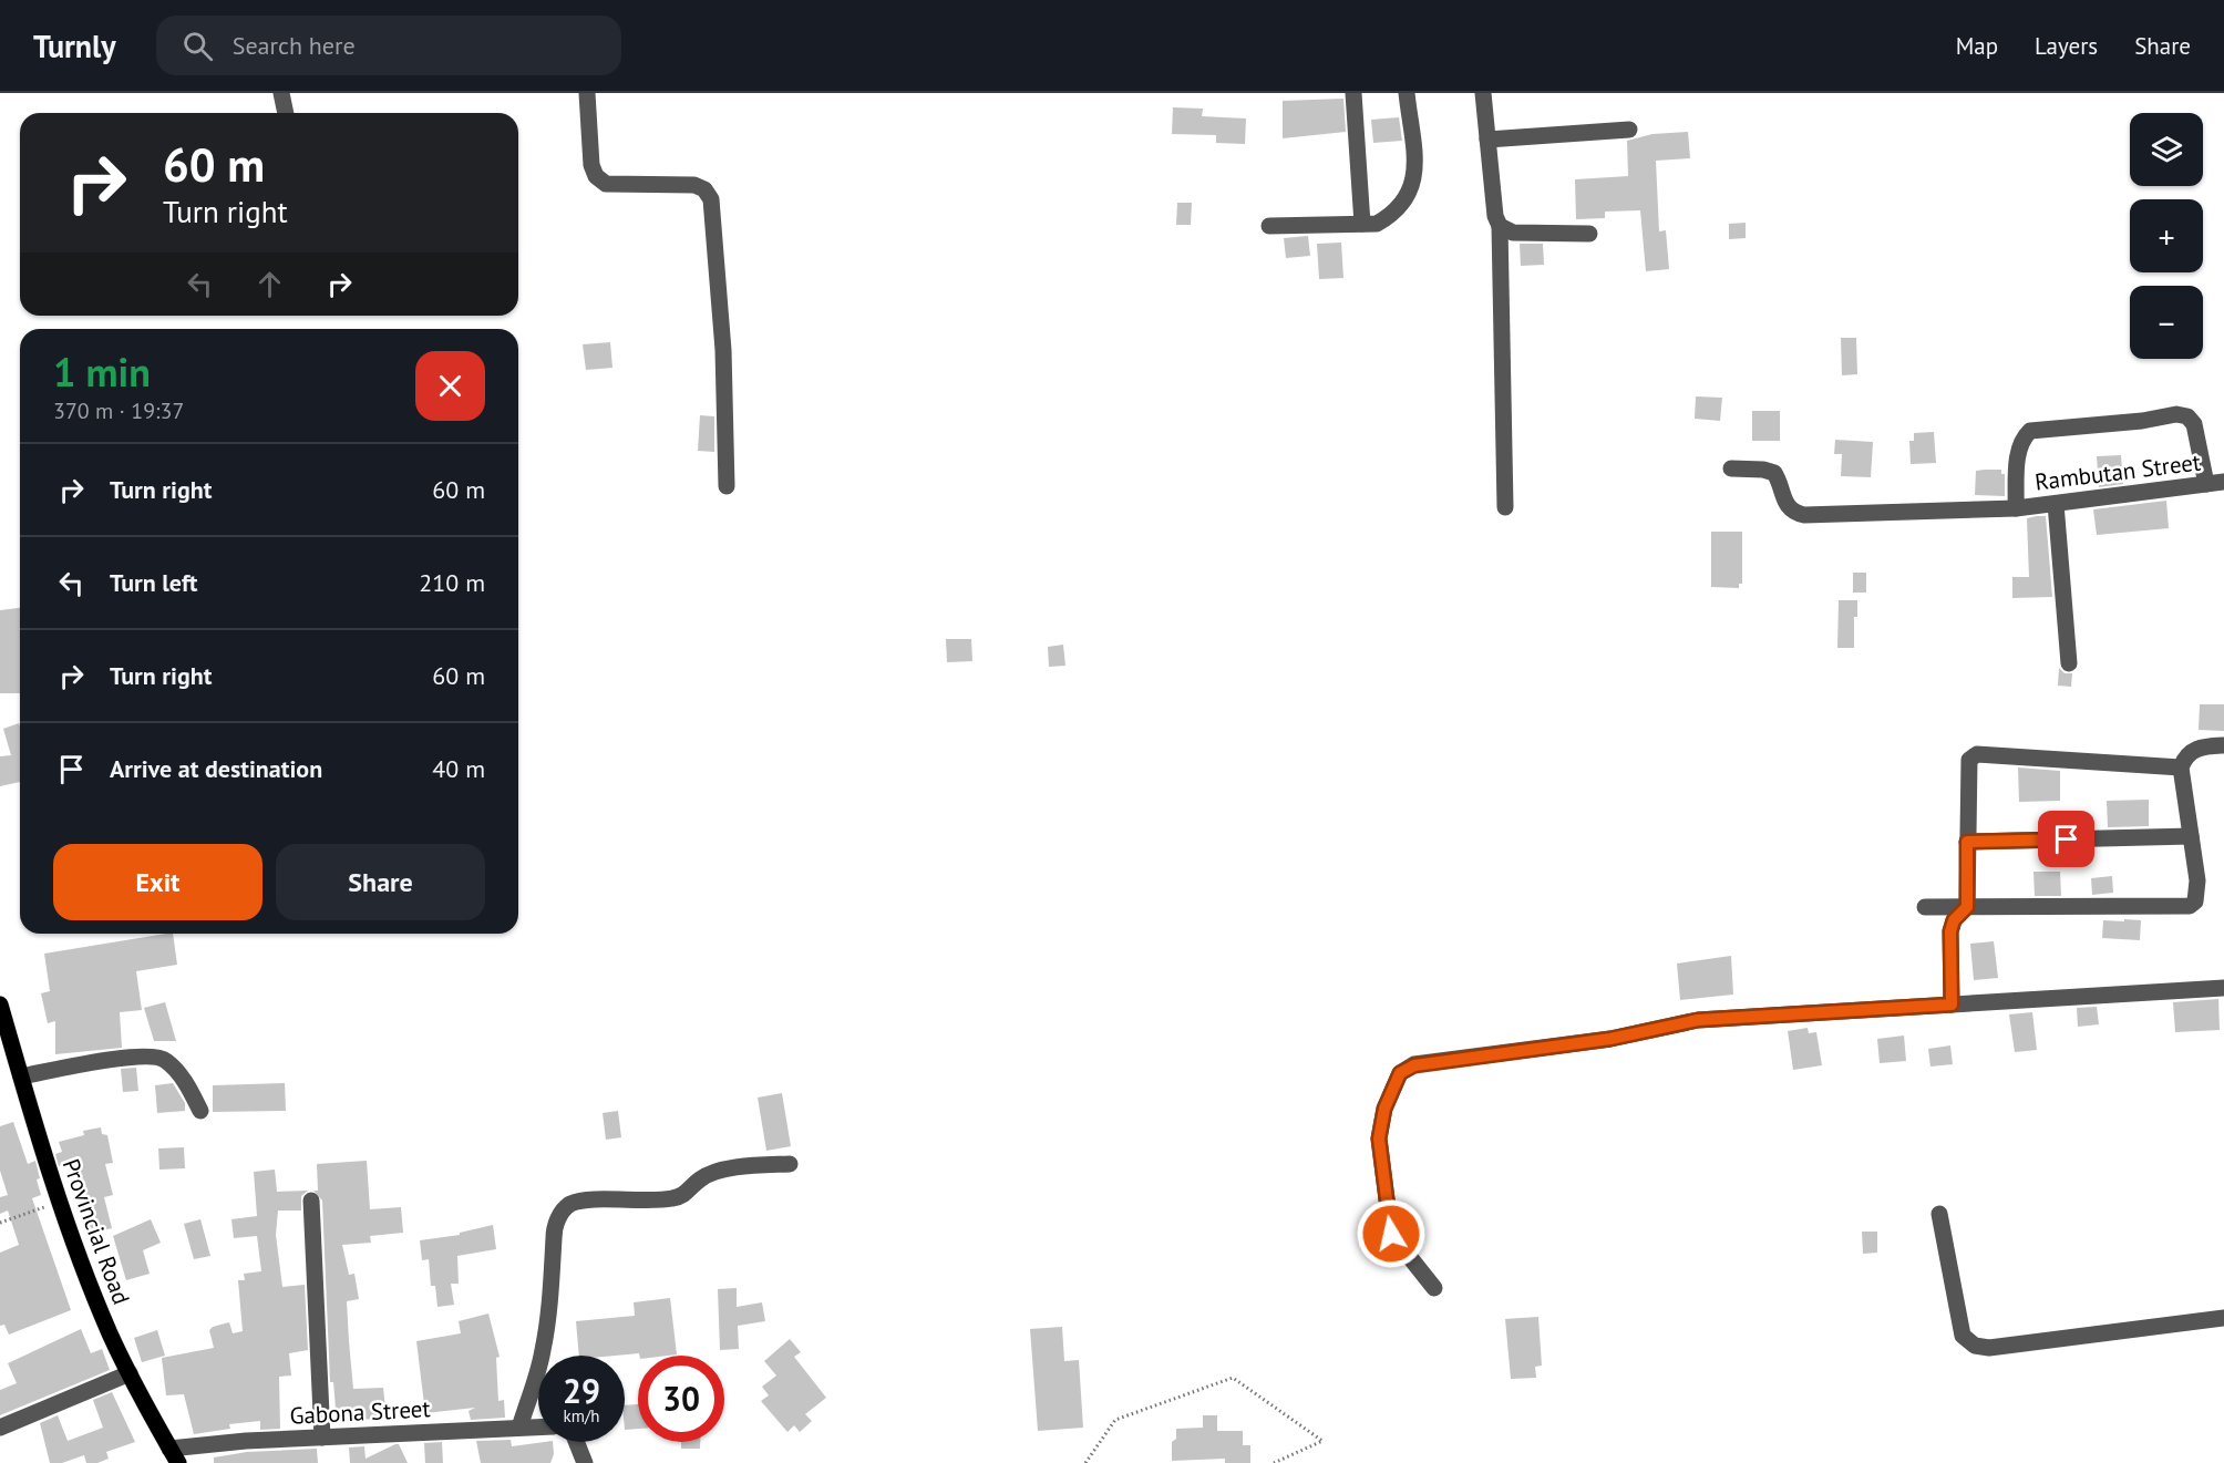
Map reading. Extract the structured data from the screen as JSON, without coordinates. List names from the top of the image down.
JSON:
{
  "streets": {
    "main road": ["Provincial Road"],
    "street": ["Rambutan Street", "Gabona Street"]
  },
  "crossings": [
    ["Provincial Road", "Gabona Street"]
  ],
  "page": {
    "header": "Turnly",
    "search": "Search here",
    "nav": ["Map", "Layers", "Share"],
    "map_buttons": ["+", "−"],
    "turn": ["60 m", "Turn right"],
    "heading": ["1 min", "370 m · 19:37"],
    "list": [
      {
        "name": "Turn right",
        "value": "60 m"
      },
      {
        "name": "Turn left",
        "value": "210 m"
      },
      {
        "name": "Turn right",
        "value": "60 m"
      },
      {
        "name": "Arrive at destination",
        "value": "40 m"
      }
    ],
    "buttons": ["Exit", "Share"],
    "speed": "29 km/h",
    "limit": "30"
  }
}
